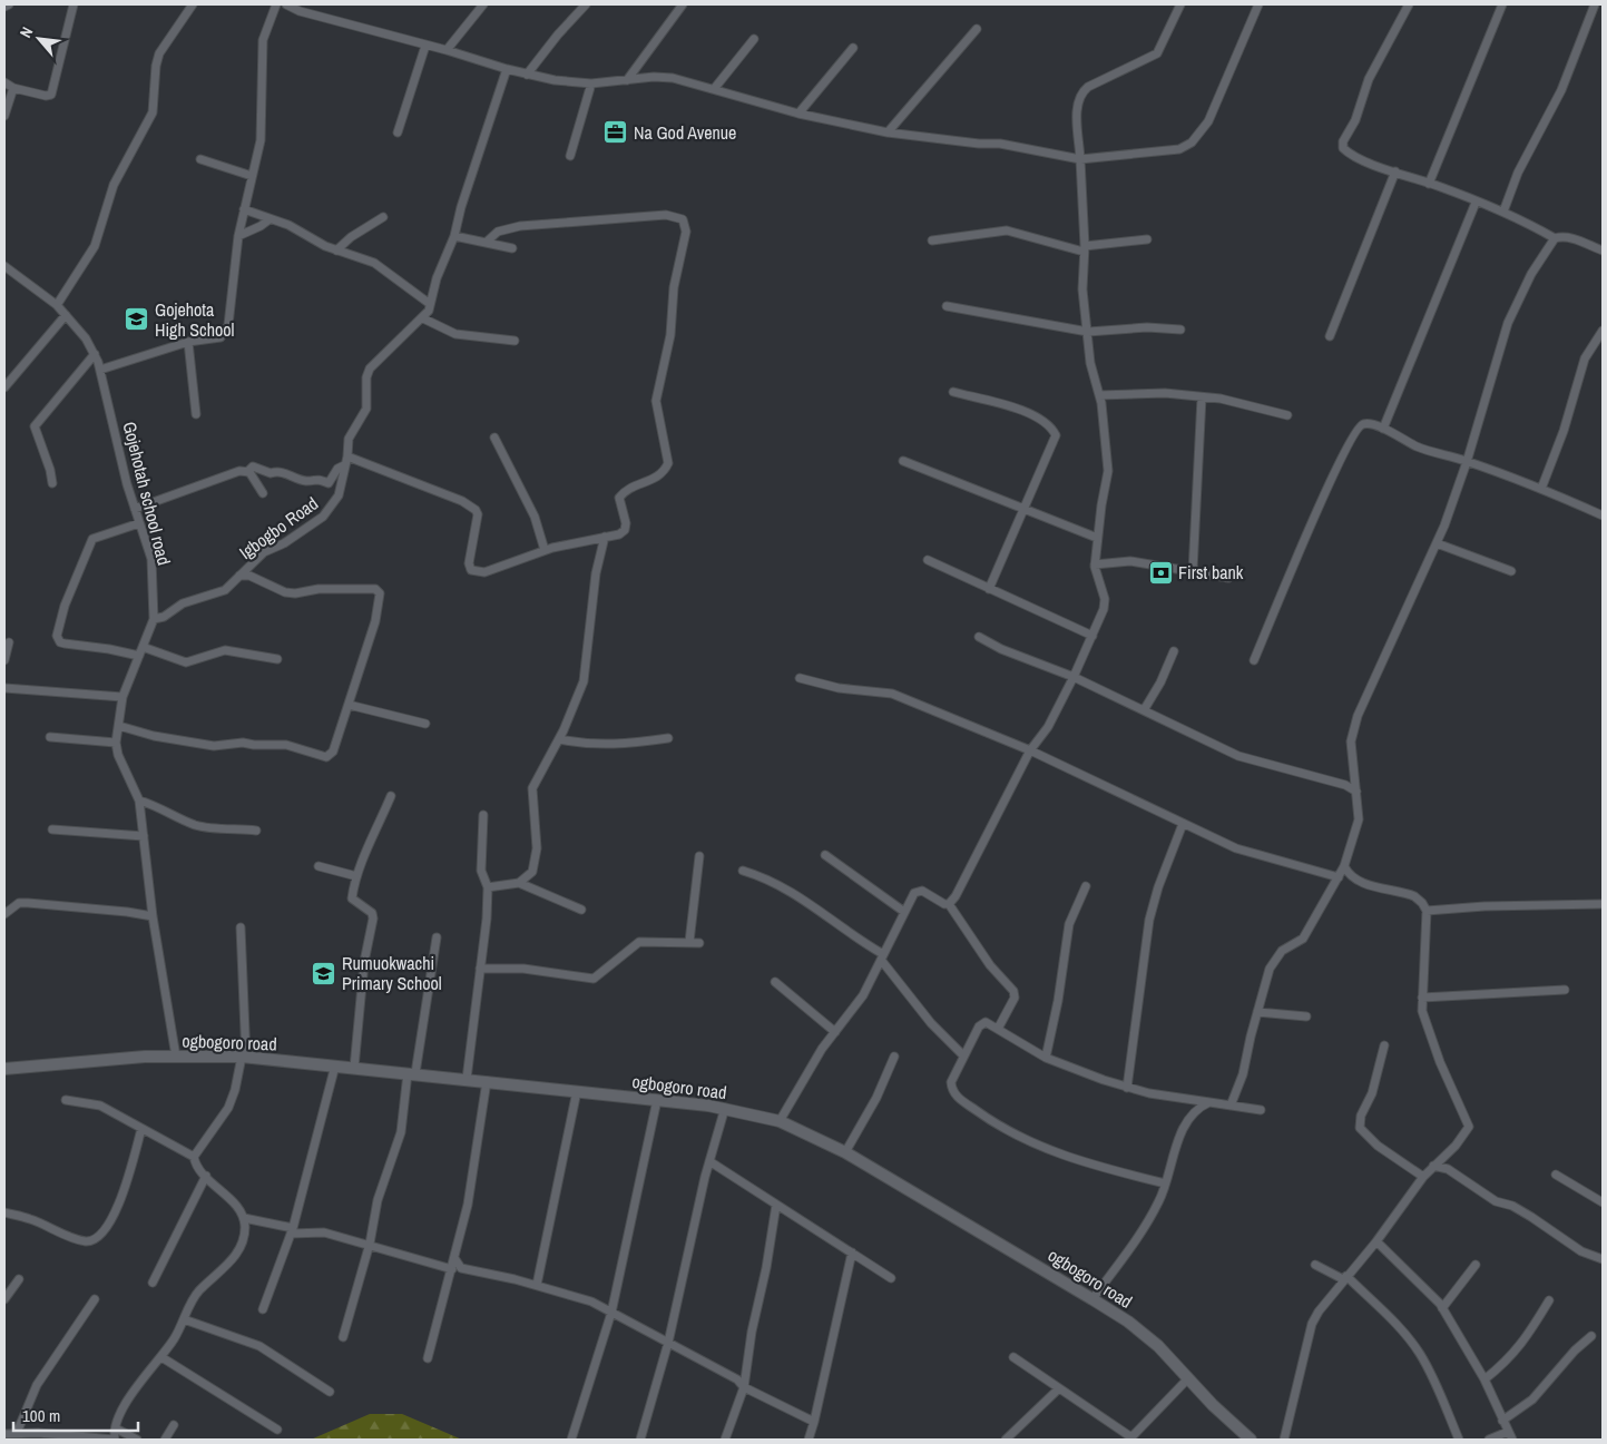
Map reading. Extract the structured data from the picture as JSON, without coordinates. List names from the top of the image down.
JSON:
{
  "streets": {
    "street": ["Gojehotah school road", "Igbogbo Road", "ogbogoro road"]
  },
  "crossings": [
    ["Gojehotah school road", "Igbogbo Road"],
    ["Gojehotah school road", "ogbogoro road"]
  ],
  "places": {
    "office": ["Na God Avenue"],
    "school or university": ["Gojehota High School", "Rumuokwachi Primary School"],
    "bank": ["First bank"]
  },
  "scale_bar": "100 m",
  "north": "top left"
}
